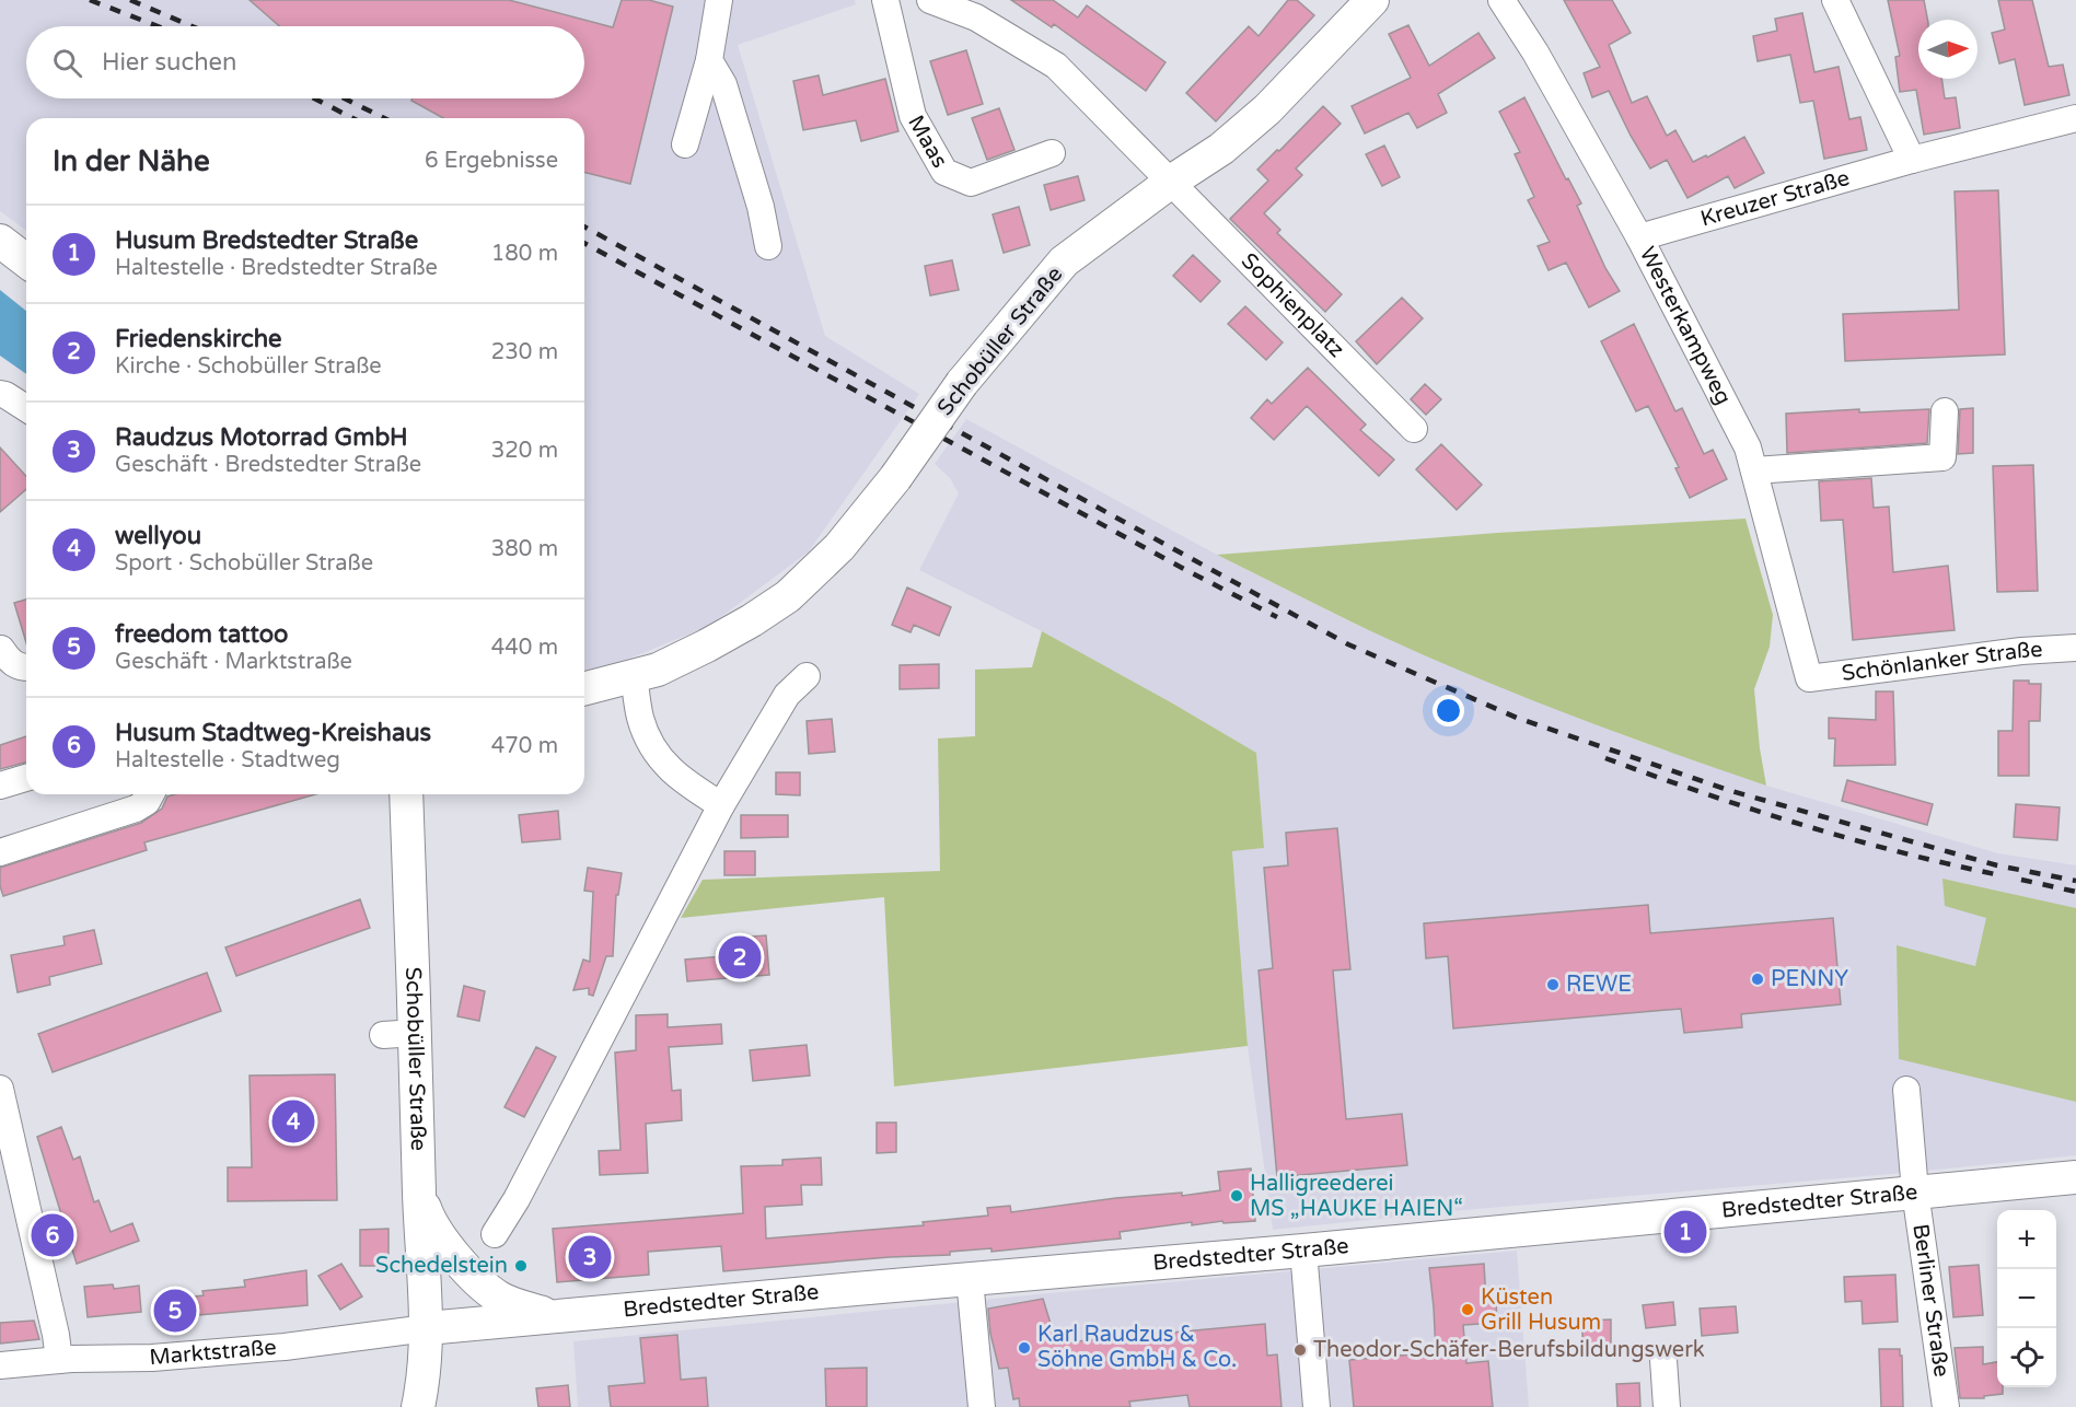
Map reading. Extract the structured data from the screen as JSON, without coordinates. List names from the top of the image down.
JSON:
{
  "streets": {
    "main road": ["Schobüller Straße", "Bredstedter Straße"],
    "street": [
      "Maas",
      "Kreuzer Straße",
      "Sophienplatz",
      "Westerkampweg",
      "Schönlanker Straße",
      "Berliner Straße",
      "Marktstraße"
    ]
  },
  "crossings": [
    ["Kreuzer Straße", "Westerkampweg"],
    ["Sophienplatz", "Schobüller Straße"],
    ["Westerkampweg", "Schönlanker Straße"],
    ["Schobüller Straße", "Bredstedter Straße"],
    ["Schobüller Straße", "Marktstraße"],
    ["Bredstedter Straße", "Berliner Straße"],
    ["Bredstedter Straße", "Marktstraße"]
  ],
  "places": [
    "PENNY",
    "REWE",
    "Halligreederei MS „HAUKE HAIEN“",
    "Schedelstein",
    "Küsten Grill Husum",
    "Karl Raudzus & Söhne GmbH & Co.",
    "Theodor-Schäfer-Berufsbildungswerk"
  ],
  "north": "right",
  "page": {
    "search": "Hier suchen",
    "heading": ["In der Nähe", "6 Ergebnisse"],
    "list": [
      {
        "mark": "1",
        "name": "Husum Bredstedter Straße",
        "note": "Haltestelle · Bredstedter Straße",
        "value": "180 m"
      },
      {
        "mark": "2",
        "name": "Friedenskirche",
        "note": "Kirche · Schobüller Straße",
        "value": "230 m"
      },
      {
        "mark": "3",
        "name": "Raudzus Motorrad GmbH",
        "note": "Geschäft · Bredstedter Straße",
        "value": "320 m"
      },
      {
        "mark": "4",
        "name": "wellyou",
        "note": "Sport · Schobüller Straße",
        "value": "380 m"
      },
      {
        "mark": "5",
        "name": "freedom tattoo",
        "note": "Geschäft · Marktstraße",
        "value": "440 m"
      },
      {
        "mark": "6",
        "name": "Husum Stadtweg-Kreishaus",
        "note": "Haltestelle · Stadtweg",
        "value": "470 m"
      }
    ],
    "pins": [
      "2",
      "4",
      "1",
      "6",
      "3",
      "5"
    ],
    "map_buttons": ["+", "−"]
  }
}
